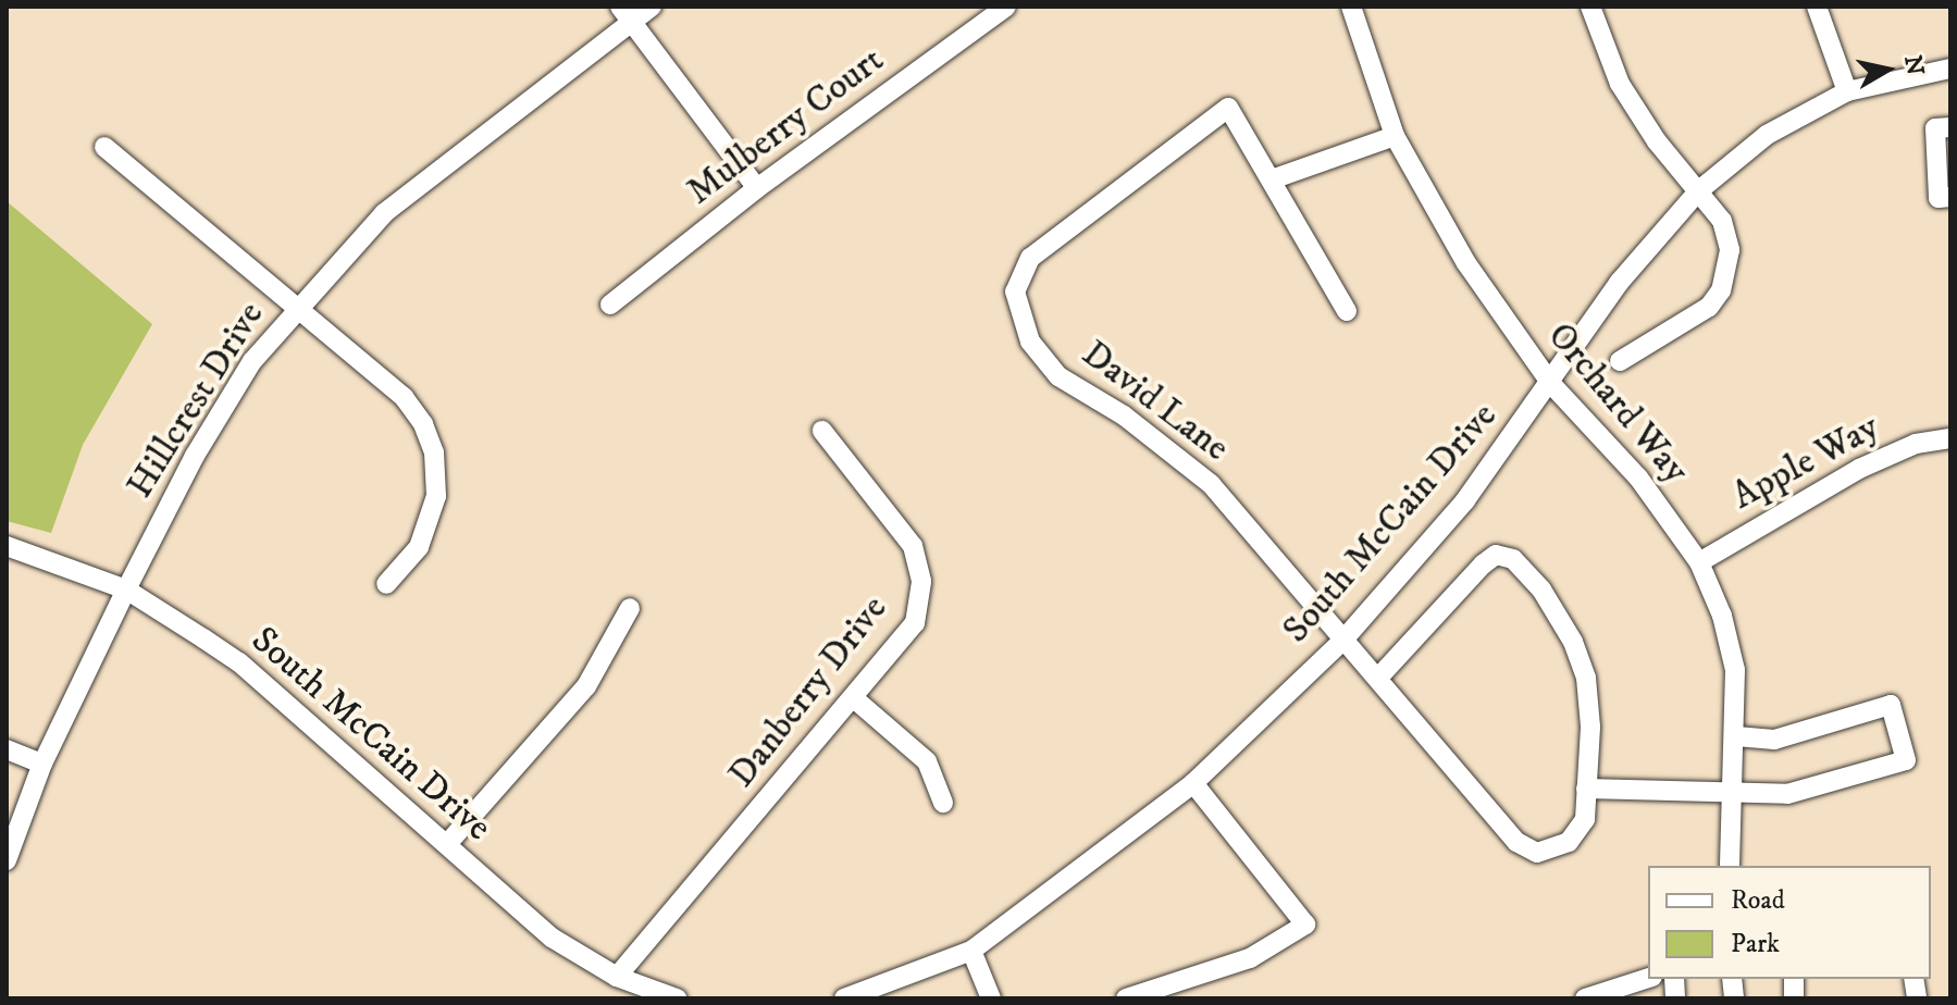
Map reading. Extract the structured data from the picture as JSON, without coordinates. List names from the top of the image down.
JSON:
{
  "streets": {
    "street": [
      "Mulberry Court",
      "Hillcrest Drive",
      "David Lane",
      "Orchard Way",
      "Apple Way",
      "South McCain Drive",
      "Danberry Drive"
    ]
  },
  "crossings": [
    ["Hillcrest Drive", "South McCain Drive"],
    ["David Lane", "South McCain Drive"],
    ["Orchard Way", "Apple Way"],
    ["Orchard Way", "South McCain Drive"],
    ["South McCain Drive", "Danberry Drive"]
  ],
  "legend": ["Road", "Park"],
  "north": "right"
}
